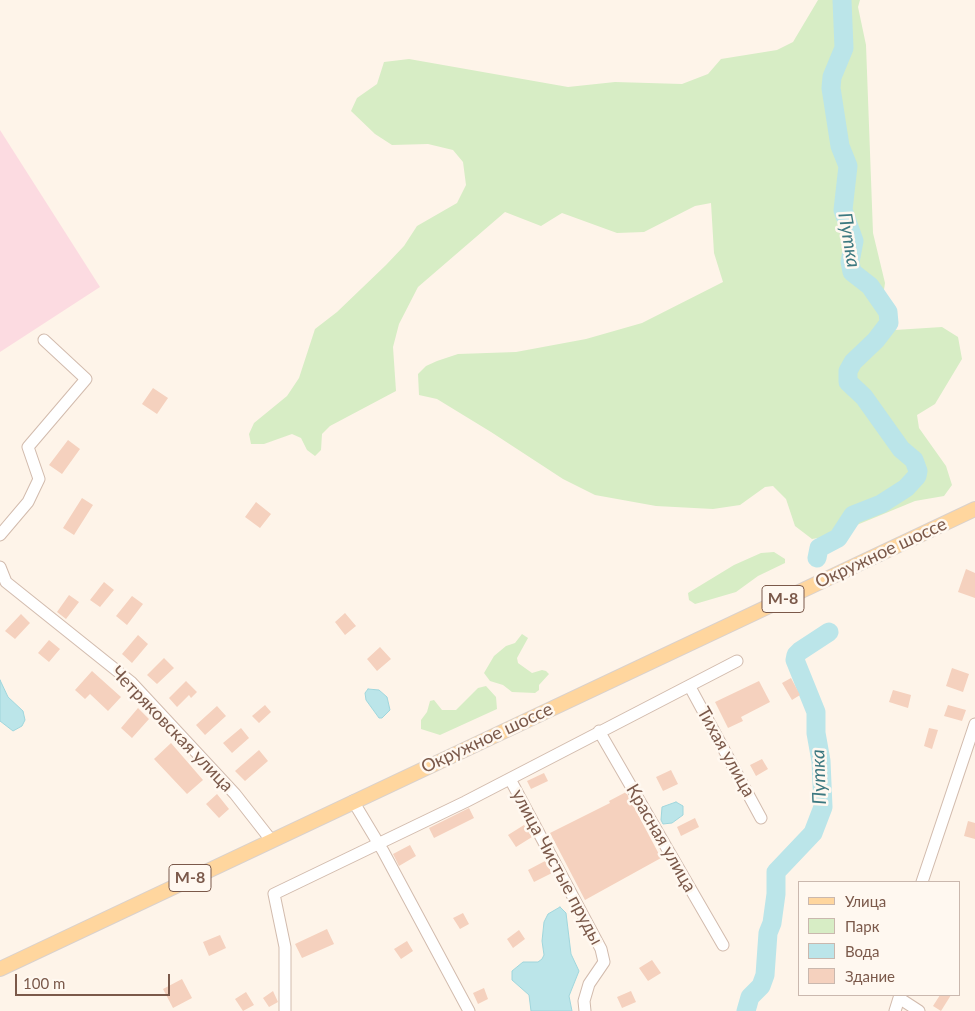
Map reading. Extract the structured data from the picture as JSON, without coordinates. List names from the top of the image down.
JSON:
{
  "streets": {
    "main road": ["Окружное шоссе", "М-8"],
    "street": [
      "Четряковская улица",
      "Тихая улица",
      "Красная улица",
      "улица Чистые пруды"
    ]
  },
  "crossings": [
    ["Окружное шоссе", "Четряковская улица"]
  ],
  "water": ["Путка"],
  "legend": [
    "Улица",
    "Парк",
    "Вода",
    "Здание"
  ],
  "scale_bar": "100 m"
}
